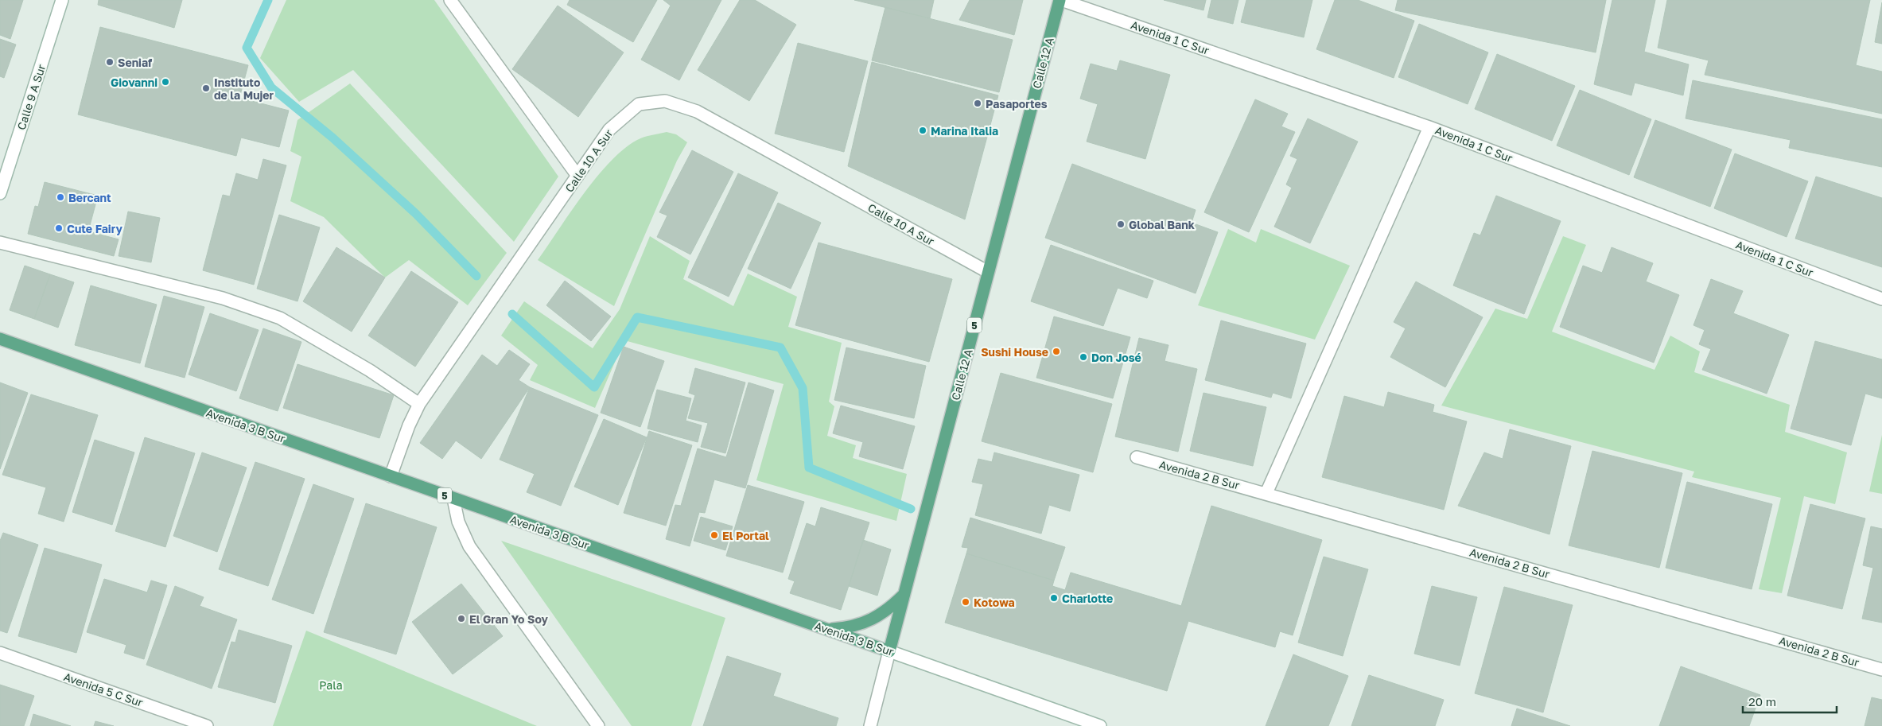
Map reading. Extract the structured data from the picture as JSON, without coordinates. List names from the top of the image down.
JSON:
{
  "streets": {
    "main road": ["Calle 12 A", "5", "Avenida 3 B Sur"],
    "street": [
      "Avenida 1 C Sur",
      "Calle 9 A Sur",
      "Calle 10 A Sur",
      "Avenida 2 B Sur",
      "Avenida 5 C Sur"
    ]
  },
  "crossings": [
    ["Avenida 1 C Sur", "Calle 12 A"],
    ["Calle 12 A", "Calle 10 A Sur"],
    ["Calle 12 A", "Avenida 3 B Sur"],
    ["Calle 10 A Sur", "Avenida 3 B Sur"]
  ],
  "parks": ["Pala"],
  "places": [
    "Seniaf",
    "Giovanni",
    "Instituto de la Mujer",
    "Pasaportes",
    "Marina Italia",
    "Bercant",
    "Global Bank",
    "Cute Fairy",
    "Sushi House",
    "Don José",
    "El Portal",
    "Charlotte",
    "Kotowa",
    "El Gran Yo Soy"
  ],
  "scale_bar": "20 m"
}
